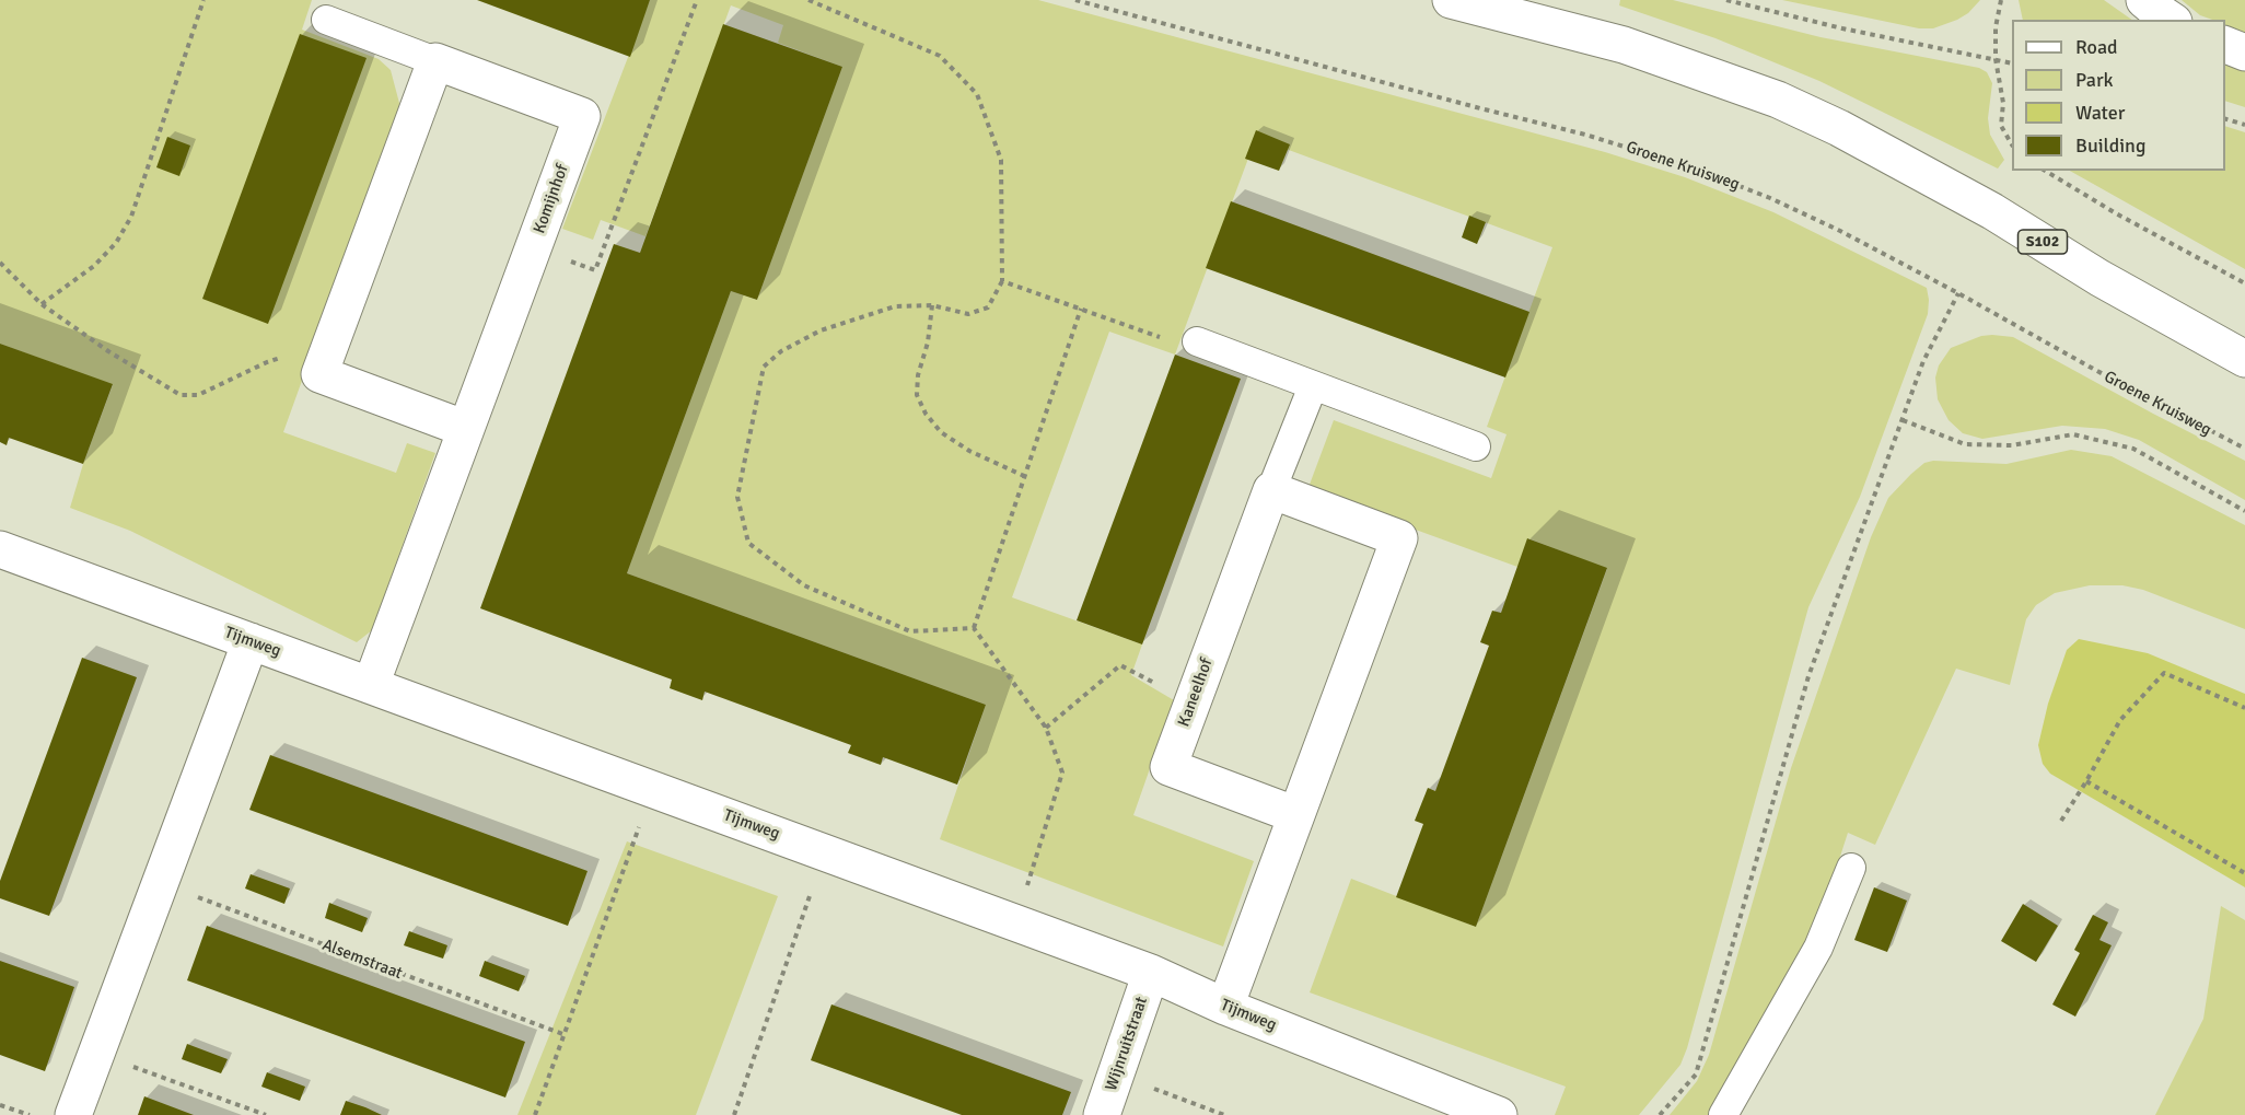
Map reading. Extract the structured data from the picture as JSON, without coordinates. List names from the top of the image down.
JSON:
{
  "streets": {
    "street": [
      "Komijnhof",
      "S102",
      "Tijmweg",
      "Kaneelhof",
      "Wijnruitstraat"
    ],
    "path": ["Groene Kruisweg", "Alsemstraat"]
  },
  "crossings": [
    ["Komijnhof", "Tijmweg"],
    ["Tijmweg", "Wijnruitstraat"]
  ],
  "legend": [
    "Road",
    "Park",
    "Water",
    "Building"
  ]
}
